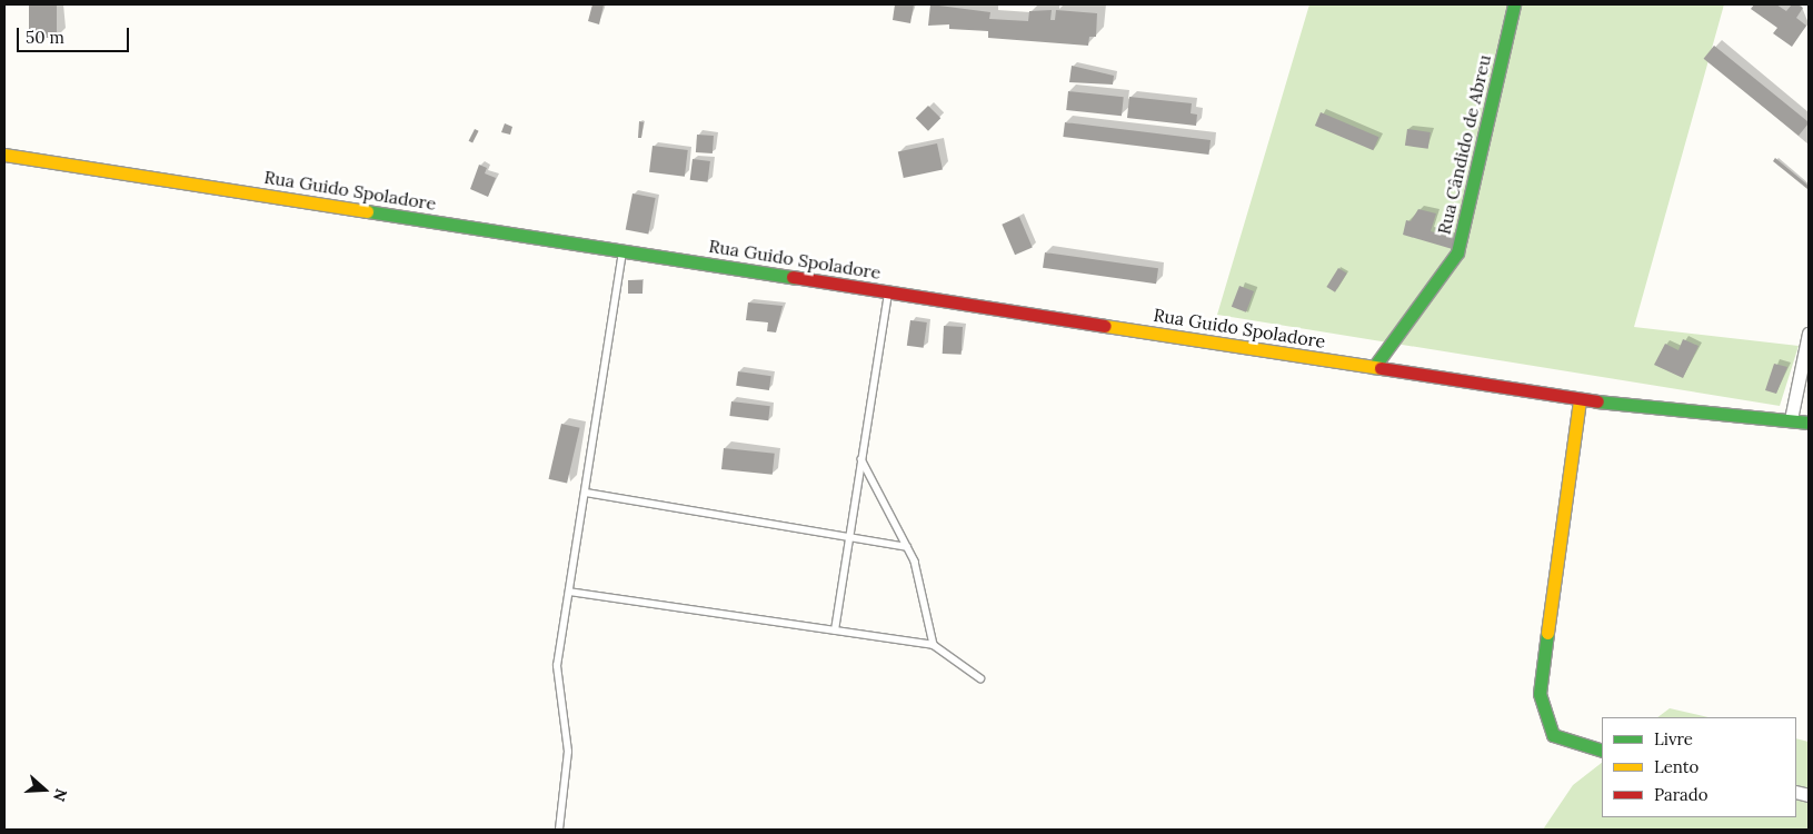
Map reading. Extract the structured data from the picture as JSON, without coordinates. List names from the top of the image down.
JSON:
{
  "streets": {
    "street": ["Rua Cândido de Abreu", "Rua Guido Spoladore"]
  },
  "crossings": [
    ["Rua Cândido de Abreu", "Rua Guido Spoladore"]
  ],
  "legend": ["Livre", "Lento", "Parado"],
  "scale_bar": "50 m",
  "north": "right"
}
